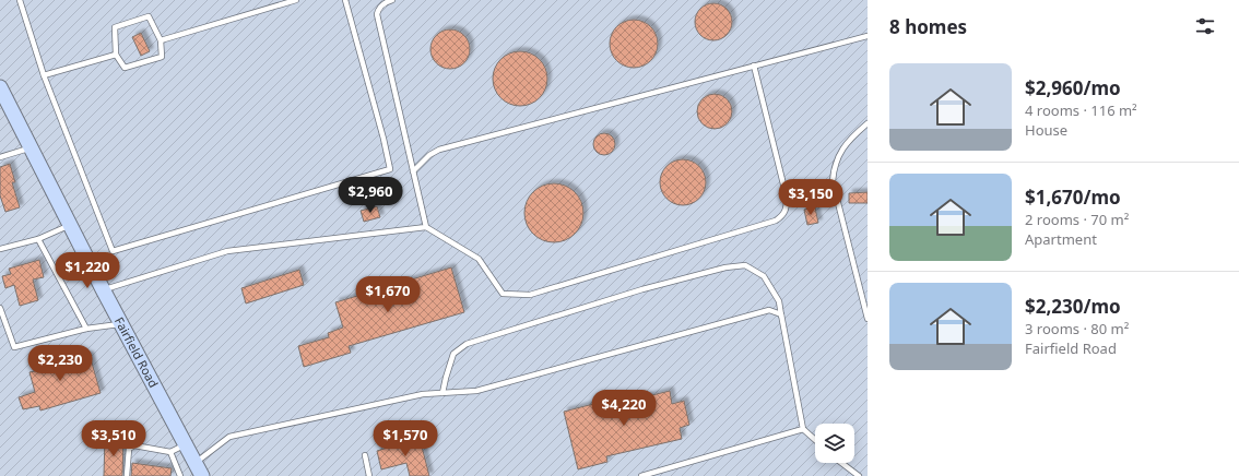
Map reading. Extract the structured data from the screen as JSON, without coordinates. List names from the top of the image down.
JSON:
{
  "streets": {
    "street": ["Fairfield Road"]
  },
  "page": {
    "heading": "8 homes",
    "list": [
      {
        "name": "$2,960/mo",
        "note": "4 rooms · 116 m² · House"
      },
      {
        "name": "$1,670/mo",
        "note": "2 rooms · 70 m² · Apartment"
      },
      {
        "name": "$2,230/mo",
        "note": "3 rooms · 80 m² · Fairfield Road"
      }
    ],
    "price": [
      "$2,960",
      "$3,150",
      "$1,220",
      "$1,670",
      "$2,230",
      "$4,220",
      "$3,510",
      "$1,570"
    ]
  }
}
